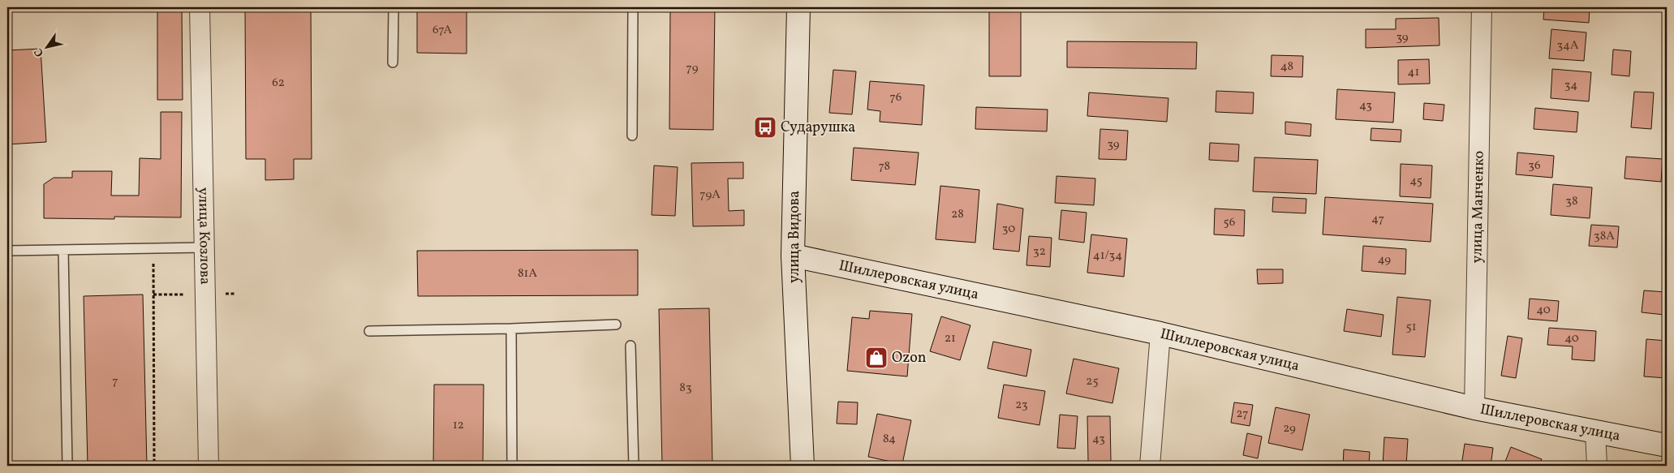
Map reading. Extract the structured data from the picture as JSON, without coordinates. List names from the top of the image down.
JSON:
{
  "streets": {
    "street": [
      "улица Манченко",
      "улица Козлова",
      "улица Видова",
      "Шиллеровская улица"
    ]
  },
  "crossings": [
    ["улица Манченко", "Шиллеровская улица"],
    ["улица Видова", "Шиллеровская улица"]
  ],
  "places": {
    "bus stop": ["Сударушка"],
    "shop": ["Ozon"]
  },
  "house_numbers": [
    "67А",
    "39",
    "34А",
    "48",
    "79",
    "41",
    "62",
    "34",
    "76",
    "43",
    "39",
    "36",
    "78",
    "45",
    "79А",
    "38",
    "28",
    "47",
    "56",
    "30",
    "38А",
    "32",
    "41/34",
    "49",
    "81А",
    "40",
    "51",
    "21",
    "40",
    "7",
    "25",
    "83",
    "23",
    "27",
    "12",
    "29",
    "84",
    "43"
  ],
  "north": "bottom left"
}
